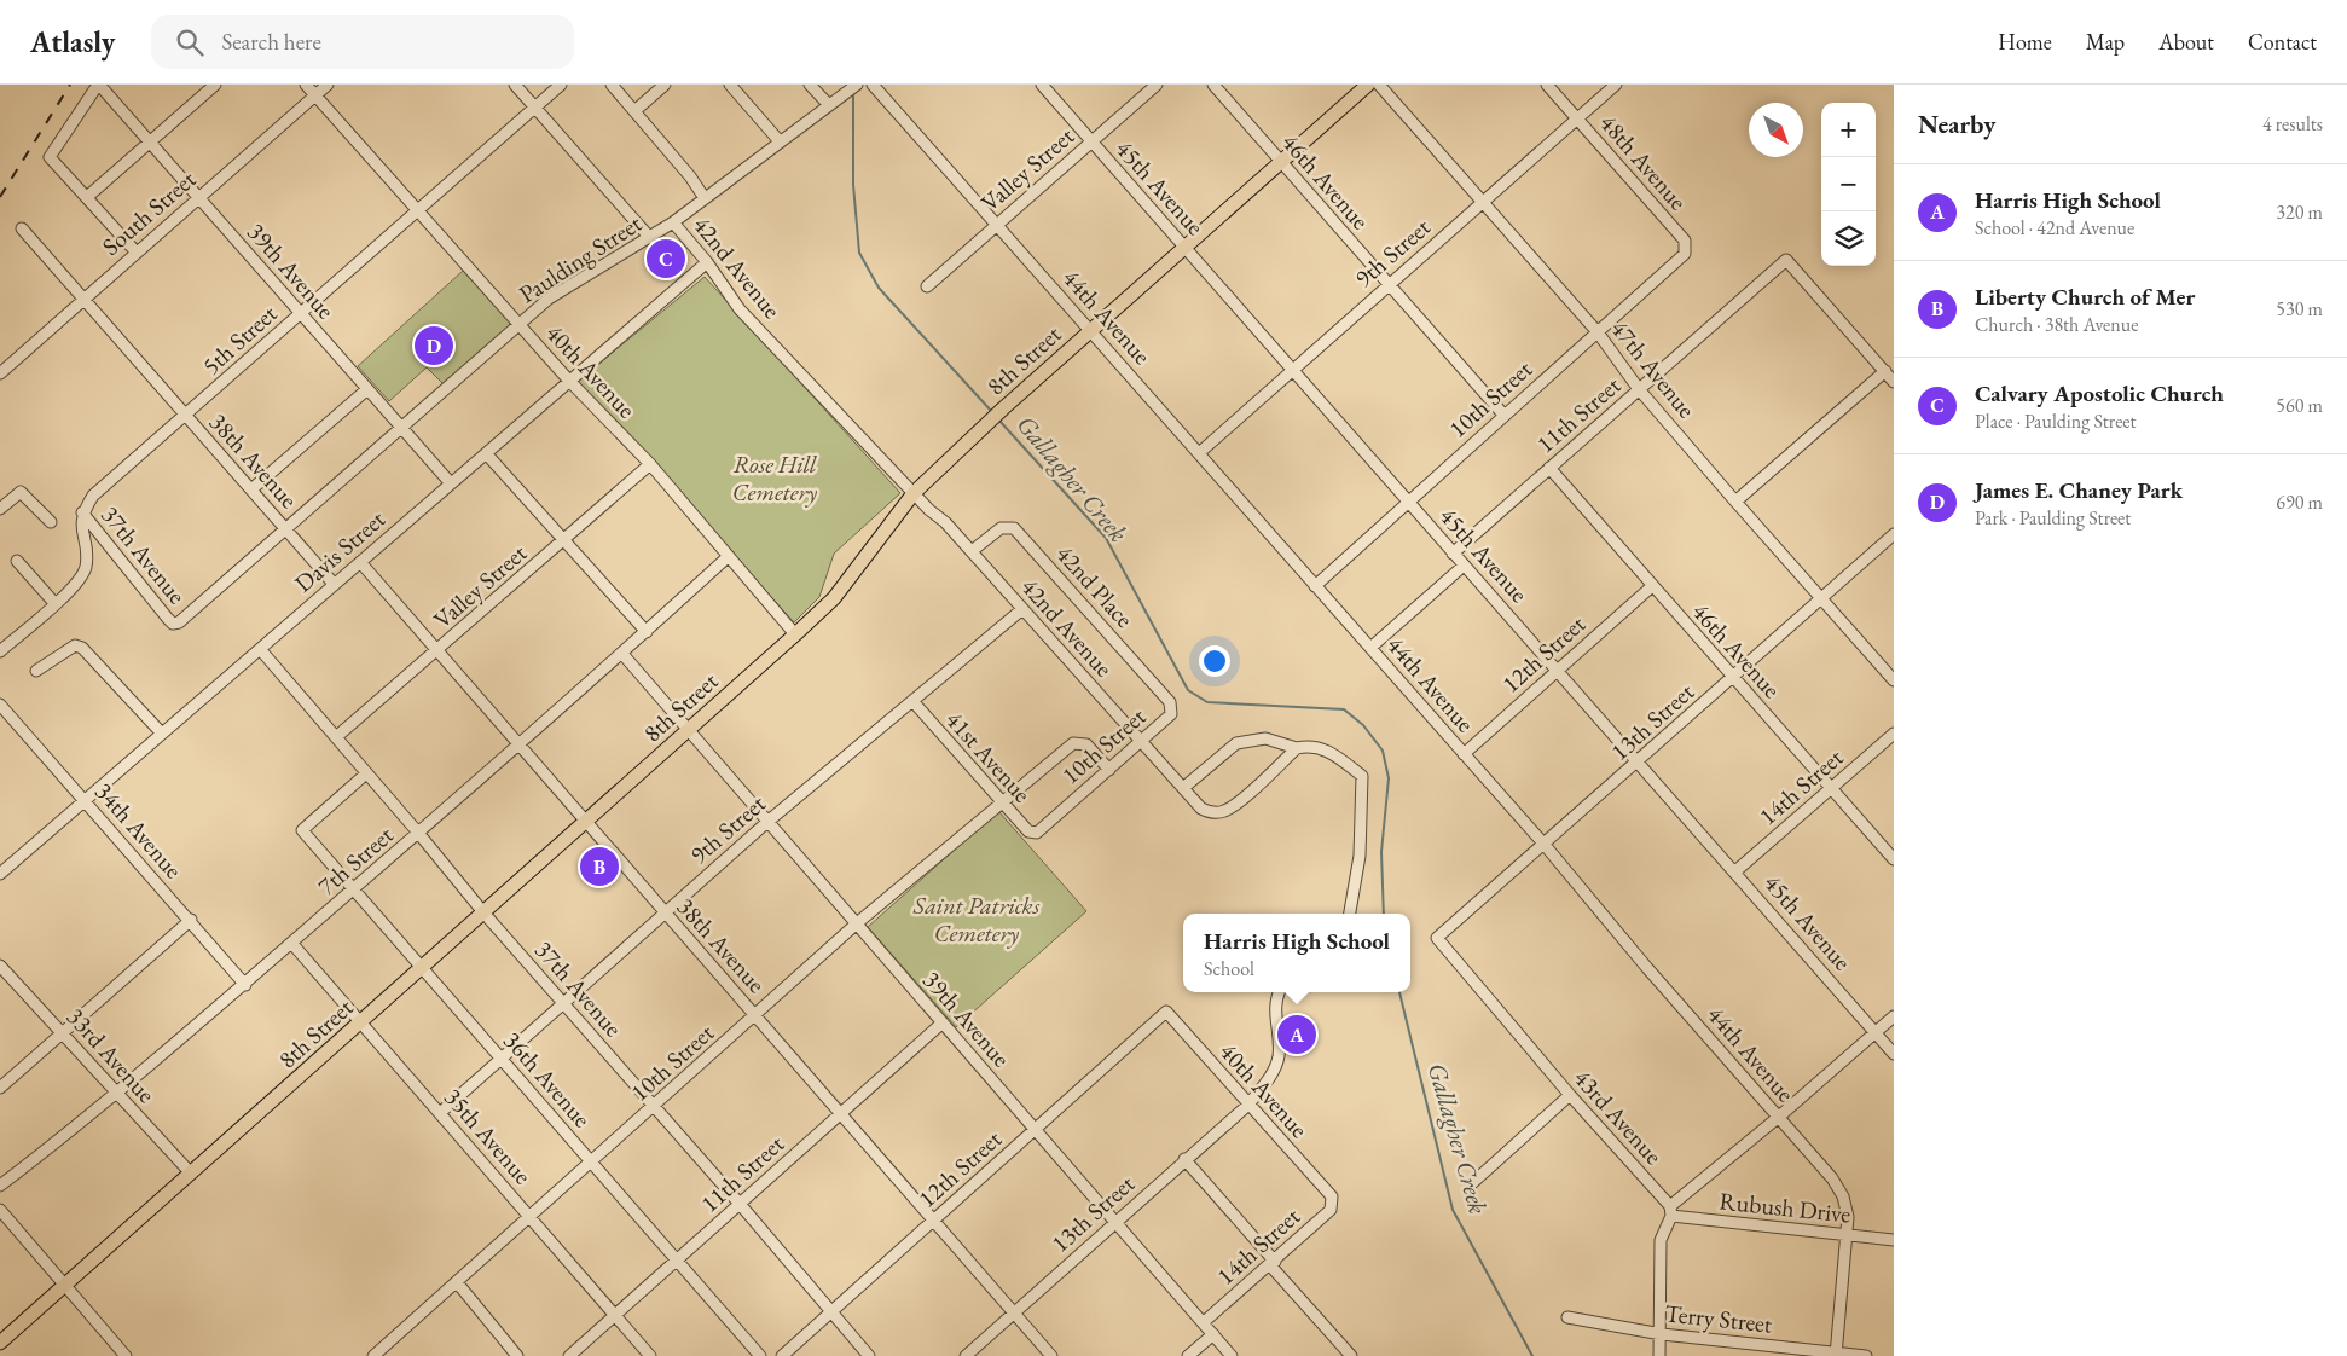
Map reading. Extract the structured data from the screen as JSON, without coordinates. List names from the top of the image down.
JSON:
{
  "streets": {
    "main road": ["8th Street"],
    "street": [
      "48th Avenue",
      "Valley Street",
      "46th Avenue",
      "45th Avenue",
      "South Street",
      "9th Street",
      "Paulding Street",
      "42nd Avenue",
      "39th Avenue",
      "44th Avenue",
      "5th Street",
      "47th Avenue",
      "40th Avenue",
      "10th Street",
      "11th Street",
      "38th Avenue",
      "Davis Street",
      "37th Avenue",
      "42nd Place",
      "12th Street",
      "13th Street",
      "41st Avenue",
      "14th Street",
      "34th Avenue",
      "7th Street",
      "33rd Avenue",
      "36th Avenue",
      "43rd Avenue",
      "35th Avenue",
      "Rubush Drive",
      "Terry Street"
    ]
  },
  "crossings": [
    ["48th Avenue", "9th Street"],
    ["48th Avenue", "10th Street"],
    ["Valley Street", "45th Avenue"],
    ["Valley Street", "44th Avenue"],
    ["Valley Street", "40th Avenue"],
    ["Valley Street", "38th Avenue"],
    ["Valley Street", "37th Avenue"],
    ["46th Avenue", "9th Street"],
    ["46th Avenue", "8th Street"],
    ["46th Avenue", "10th Street"],
    ["46th Avenue", "11th Street"],
    ["46th Avenue", "12th Street"],
    ["46th Avenue", "13th Street"],
    ["46th Avenue", "14th Street"],
    ["45th Avenue", "9th Street"],
    ["45th Avenue", "8th Street"],
    ["45th Avenue", "10th Street"],
    ["45th Avenue", "11th Street"],
    ["45th Avenue", "12th Street"],
    ["45th Avenue", "13th Street"],
    ["45th Avenue", "14th Street"],
    ["South Street", "39th Avenue"],
    ["South Street", "40th Avenue"],
    ["South Street", "38th Avenue"],
    ["9th Street", "42nd Avenue"],
    ["9th Street", "39th Avenue"],
    ["9th Street", "44th Avenue"],
    ["9th Street", "47th Avenue"],
    ["9th Street", "38th Avenue"],
    ["9th Street", "37th Avenue"],
    ["9th Street", "41st Avenue"],
    ["9th Street", "36th Avenue"],
    ["9th Street", "35th Avenue"],
    ["Paulding Street", "42nd Avenue"],
    ["Paulding Street", "39th Avenue"],
    ["Paulding Street", "40th Avenue"],
    ["Paulding Street", "38th Avenue"],
    ["Paulding Street", "37th Avenue"],
    ["42nd Avenue", "8th Street"],
    ["42nd Avenue", "10th Street"],
    ["42nd Avenue", "Davis Street"],
    ["42nd Avenue", "42nd Place"],
    ["39th Avenue", "5th Street"],
    ["39th Avenue", "8th Street"],
    ["39th Avenue", "10th Street"],
    ["39th Avenue", "11th Street"],
    ["39th Avenue", "Davis Street"],
    ["39th Avenue", "12th Street"],
    ["39th Avenue", "13th Street"],
    ["39th Avenue", "14th Street"],
    ["39th Avenue", "7th Street"],
    ["44th Avenue", "8th Street"],
    ["44th Avenue", "10th Street"],
    ["44th Avenue", "12th Street"],
    ["44th Avenue", "13th Street"],
    ["44th Avenue", "Rubush Drive"],
    ["44th Avenue", "Terry Street"],
    ["5th Street", "40th Avenue"],
    ["5th Street", "38th Avenue"],
    ["5th Street", "37th Avenue"],
    ["8th Street", "40th Avenue"],
    ["8th Street", "38th Avenue"],
    ["8th Street", "37th Avenue"],
    ["8th Street", "33rd Avenue"],
    ["8th Street", "36th Avenue"],
    ["8th Street", "35th Avenue"],
    ["47th Avenue", "10th Street"],
    ["47th Avenue", "11th Street"],
    ["47th Avenue", "13th Street"],
    ["40th Avenue", "Davis Street"],
    ["40th Avenue", "12th Street"],
    ["40th Avenue", "13th Street"],
    ["40th Avenue", "14th Street"],
    ["40th Avenue", "7th Street"],
    ["10th Street", "38th Avenue"],
    ["10th Street", "37th Avenue"],
    ["10th Street", "42nd Place"],
    ["10th Street", "41st Avenue"],
    ["10th Street", "36th Avenue"],
    ["10th Street", "35th Avenue"],
    ["11th Street", "38th Avenue"],
    ["11th Street", "37th Avenue"],
    ["11th Street", "36th Avenue"],
    ["11th Street", "35th Avenue"],
    ["38th Avenue", "Davis Street"],
    ["38th Avenue", "12th Street"],
    ["38th Avenue", "13th Street"],
    ["38th Avenue", "7th Street"],
    ["Davis Street", "37th Avenue"],
    ["Davis Street", "34th Avenue"],
    ["37th Avenue", "12th Street"],
    ["37th Avenue", "7th Street"],
    ["37th Avenue", "36th Avenue"],
    ["13th Street", "43rd Avenue"],
    ["34th Avenue", "7th Street"],
    ["7th Street", "33rd Avenue"],
    ["7th Street", "36th Avenue"],
    ["7th Street", "35th Avenue"],
    ["43rd Avenue", "Rubush Drive"]
  ],
  "water": ["Gallagher Creek"],
  "parks": ["Rose Hill Cemetery", "Saint Patricks Cemetery"],
  "north": "bottom right",
  "page": {
    "header": "Atlasly",
    "search": "Search here",
    "nav": [
      "Home",
      "Map",
      "About",
      "Contact"
    ],
    "heading": ["Nearby", "4 results"],
    "map_buttons": ["+", "−"],
    "list": [
      {
        "mark": "A",
        "name": "Harris High School",
        "note": "School · 42nd Avenue",
        "value": "320 m"
      },
      {
        "mark": "B",
        "name": "Liberty Church of Mer",
        "note": "Church · 38th Avenue",
        "value": "530 m"
      },
      {
        "mark": "C",
        "name": "Calvary Apostolic Church",
        "note": "Place · Paulding Street",
        "value": "560 m"
      },
      {
        "mark": "D",
        "name": "James E. Chaney Park",
        "note": "Park · Paulding Street",
        "value": "690 m"
      }
    ],
    "pins": [
      "C",
      "D",
      "B",
      "A"
    ],
    "popup": ["Harris High School", "School"]
  }
}
